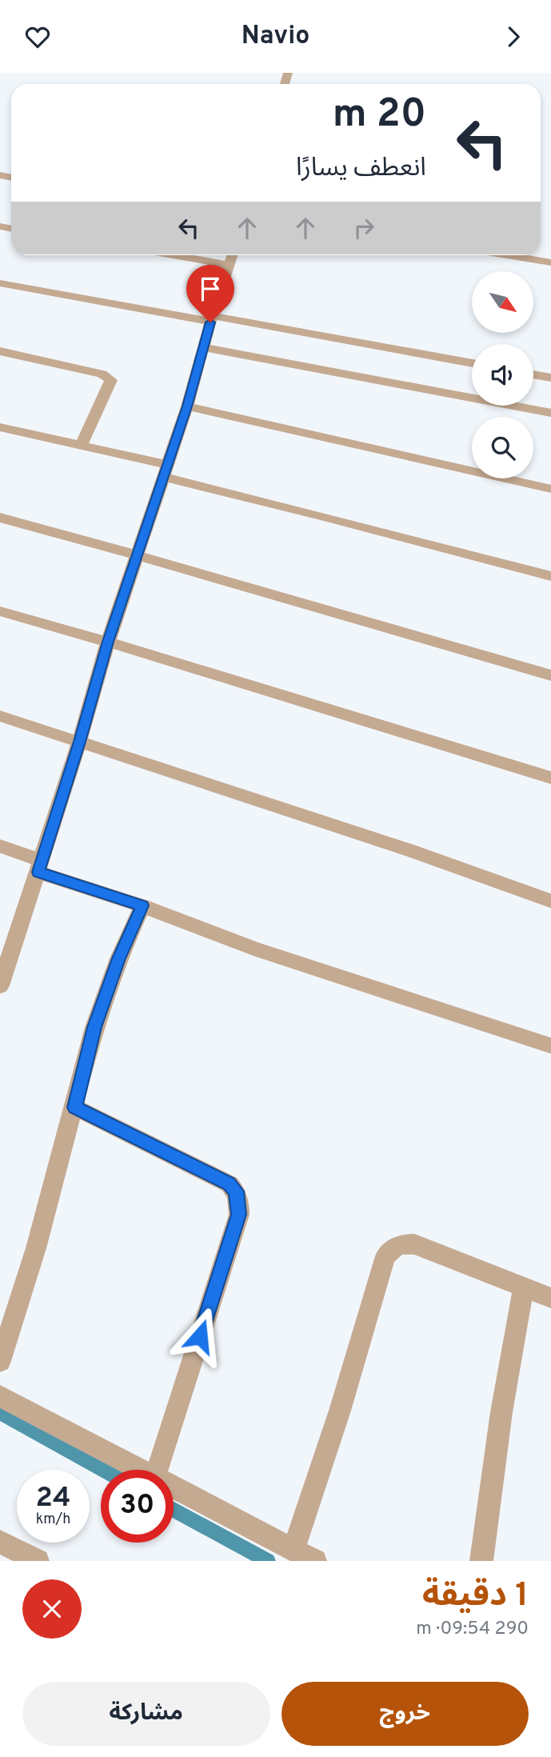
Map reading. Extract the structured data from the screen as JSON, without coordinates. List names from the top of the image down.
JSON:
{
  "north": "bottom right",
  "page": {
    "header": "Navio",
    "turn": ["20 m", "انعطف يسارًا"],
    "speed": "24 km/h",
    "limit": "30",
    "heading": ["1 دقيقة", "290 m · 09:54"],
    "buttons": ["خروج", "مشاركة"]
  }
}
